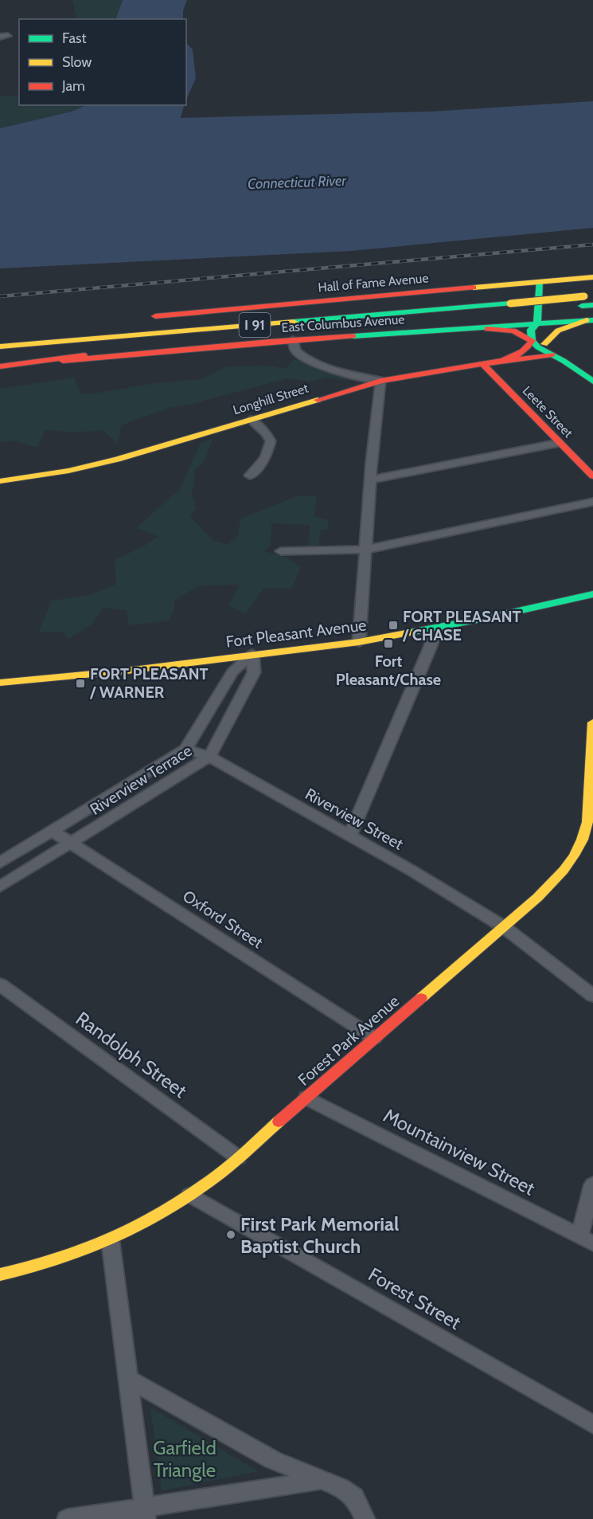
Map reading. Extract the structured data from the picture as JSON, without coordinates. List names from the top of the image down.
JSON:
{
  "streets": {
    "main road": [
      "Hall of Fame Avenue",
      "East Columbus Avenue",
      "I 91",
      "Longhill Street",
      "Leete Street",
      "Fort Pleasant Avenue",
      "Forest Park Avenue"
    ],
    "street": [
      "Riverview Terrace",
      "Riverview Street",
      "Oxford Street",
      "Randolph Street",
      "Mountainview Street",
      "Forest Street"
    ]
  },
  "crossings": [
    ["Longhill Street", "Leete Street"],
    ["Fort Pleasant Avenue", "Riverview Terrace"],
    ["Riverview Terrace", "Riverview Street"],
    ["Riverview Terrace", "Oxford Street"],
    ["Riverview Street", "Forest Park Avenue"],
    ["Oxford Street", "Forest Park Avenue"],
    ["Forest Park Avenue", "Randolph Street"],
    ["Forest Park Avenue", "Mountainview Street"],
    ["Forest Park Avenue", "Forest Street"]
  ],
  "water": ["Connecticut River"],
  "parks": ["Garfield Triangle"],
  "places": {
    "transit": ["FORT PLEASANT / CHASE", "Fort Pleasant/Chase", "FORT PLEASANT / WARNER"],
    "other": ["First Park Memorial Baptist Church"]
  },
  "legend": ["Fast", "Slow", "Jam"]
}
